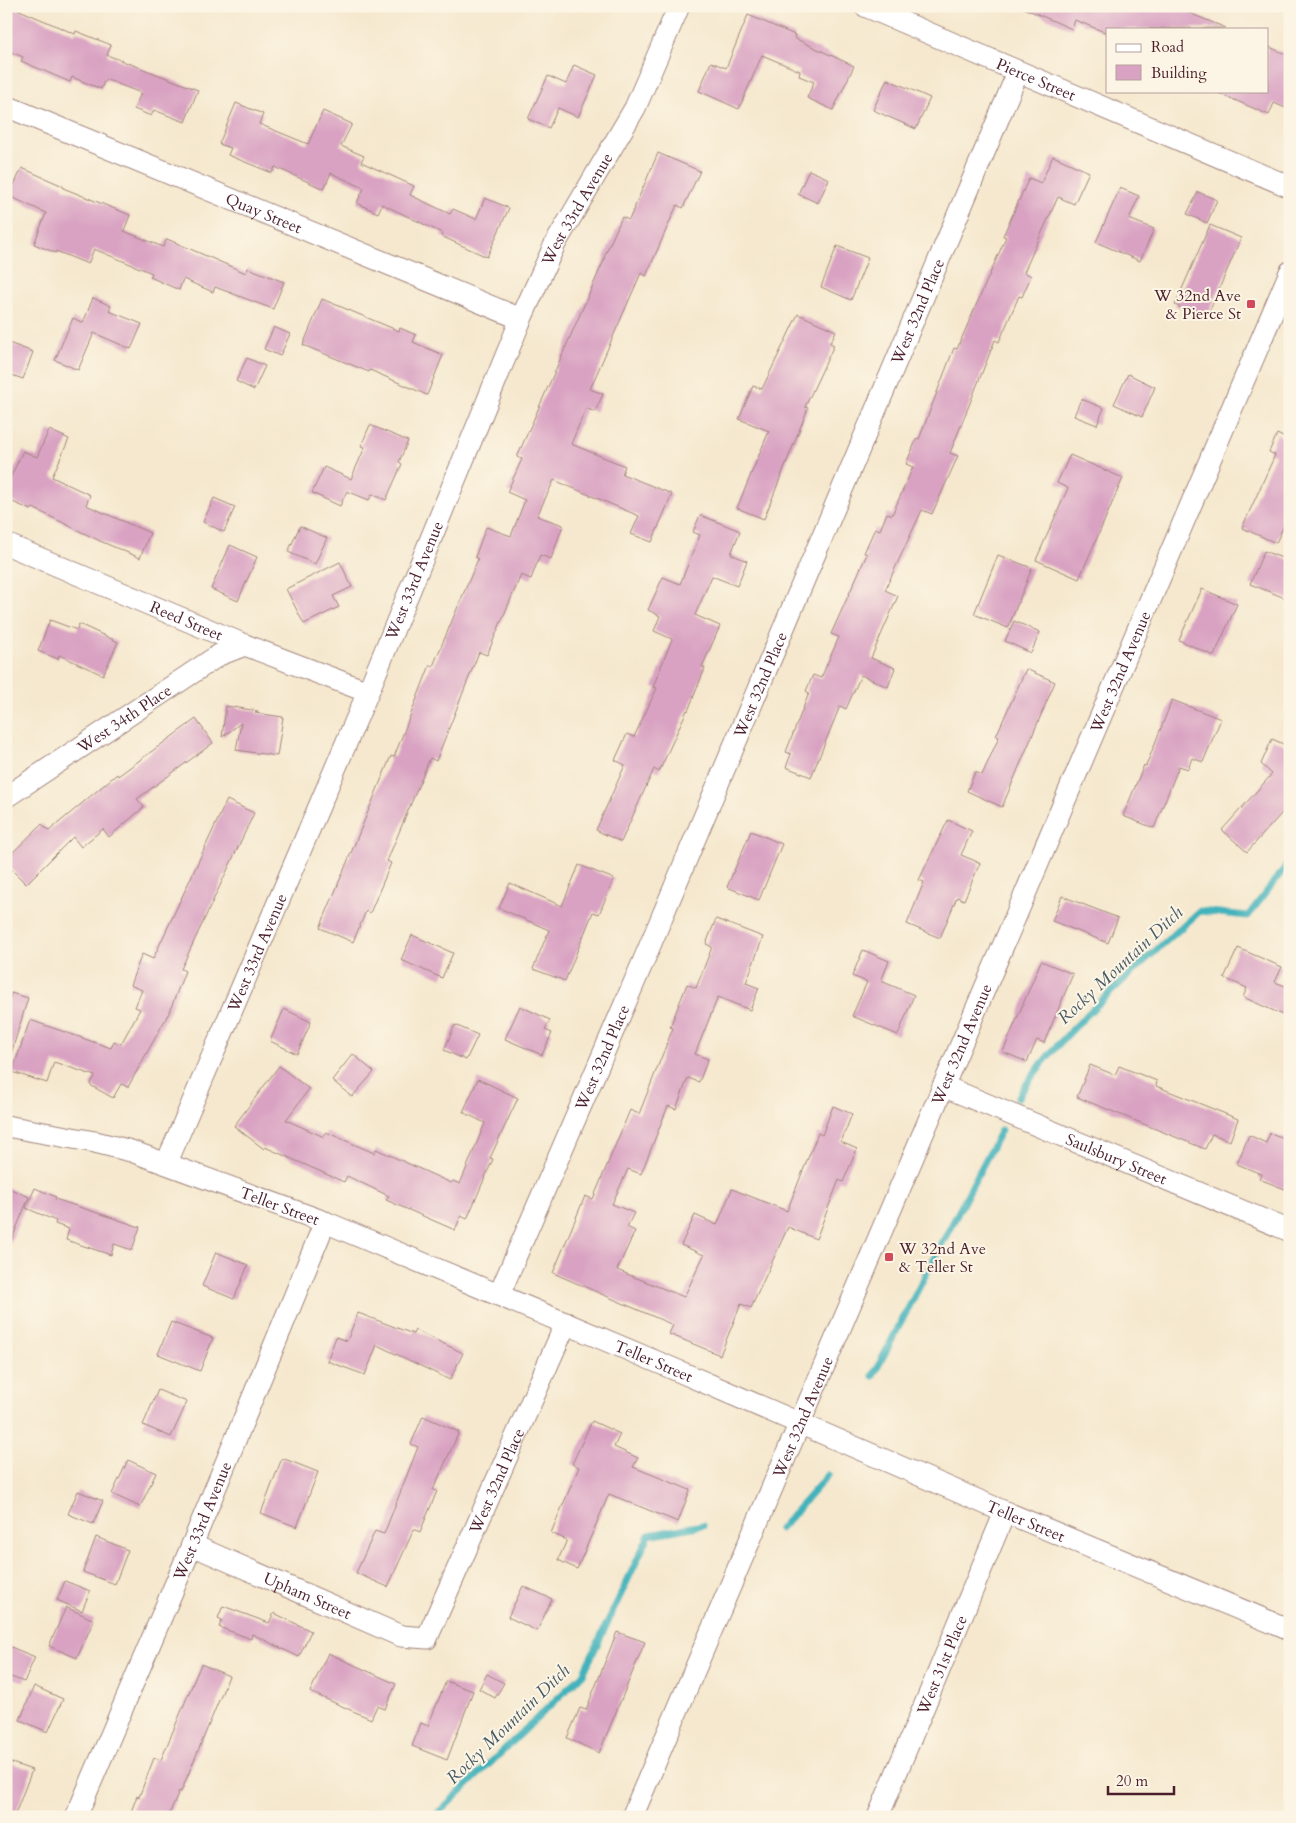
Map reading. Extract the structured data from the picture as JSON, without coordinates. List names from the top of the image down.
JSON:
{
  "streets": {
    "street": [
      "Pierce Street",
      "West 33rd Avenue",
      "Quay Street",
      "West 32nd Place",
      "Reed Street",
      "West 32nd Avenue",
      "West 34th Place",
      "Saulsbury Street",
      "Teller Street",
      "Upham Street",
      "West 31st Place"
    ]
  },
  "crossings": [
    ["Pierce Street", "West 32nd Place"],
    ["West 33rd Avenue", "Quay Street"],
    ["West 33rd Avenue", "Reed Street"],
    ["West 33rd Avenue", "Teller Street"],
    ["West 33rd Avenue", "Upham Street"],
    ["West 32nd Place", "Teller Street"],
    ["West 32nd Place", "Upham Street"],
    ["Reed Street", "West 34th Place"],
    ["West 32nd Avenue", "Saulsbury Street"],
    ["West 32nd Avenue", "Teller Street"],
    ["Teller Street", "West 31st Place"]
  ],
  "water": ["Rocky Mountain Ditch"],
  "places": {
    "transit": ["W 32nd Ave & Pierce St", "W 32nd Ave & Teller St"]
  },
  "legend": ["Road", "Building"],
  "scale_bar": "20 m"
}
